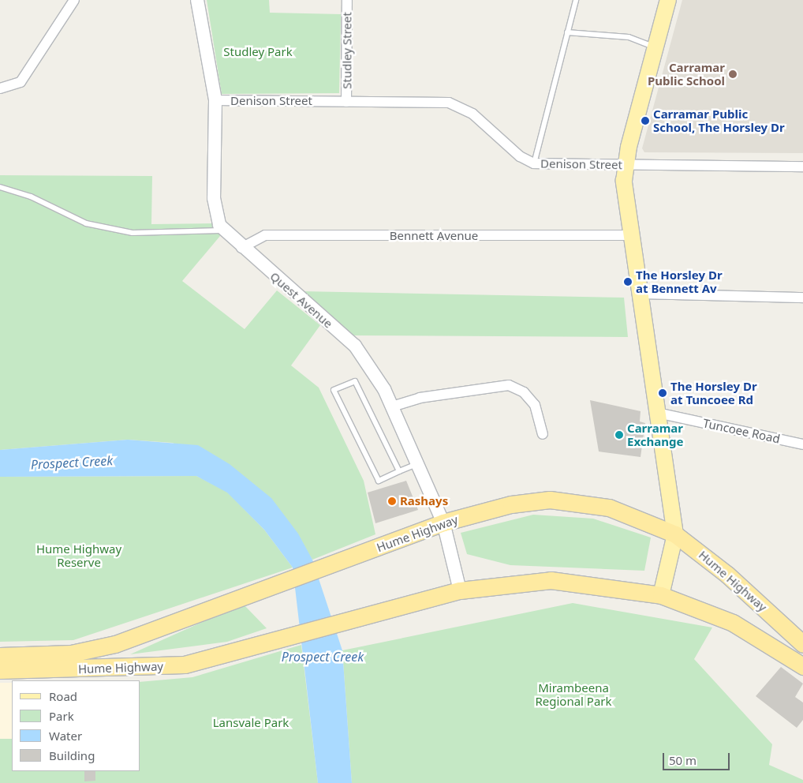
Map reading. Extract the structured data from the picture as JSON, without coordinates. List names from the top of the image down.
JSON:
{
  "streets": {
    "highway": ["Hume Highway"],
    "street": [
      "Studley Street",
      "Denison Street",
      "Bennett Avenue",
      "Quest Avenue",
      "Tuncoee Road"
    ]
  },
  "crossings": [
    ["Studley Street", "Denison Street"],
    ["Denison Street", "Quest Avenue"],
    ["Bennett Avenue", "Quest Avenue"],
    ["Quest Avenue", "Hume Highway"]
  ],
  "water": ["Prospect Creek"],
  "parks": [
    "Studley Park",
    "Hume Highway Reserve",
    "Mirambeena Regional Park",
    "Lansvale Park"
  ],
  "places": [
    "Carramar Public School",
    "Carramar Public School, The Horsley Dr",
    "The Horsley Dr at Bennett Av",
    "The Horsley Dr at Tuncoee Rd",
    "Carramar Exchange",
    "Rashays"
  ],
  "legend": [
    "Road",
    "Park",
    "Water",
    "Building"
  ],
  "scale_bar": "50 m"
}
